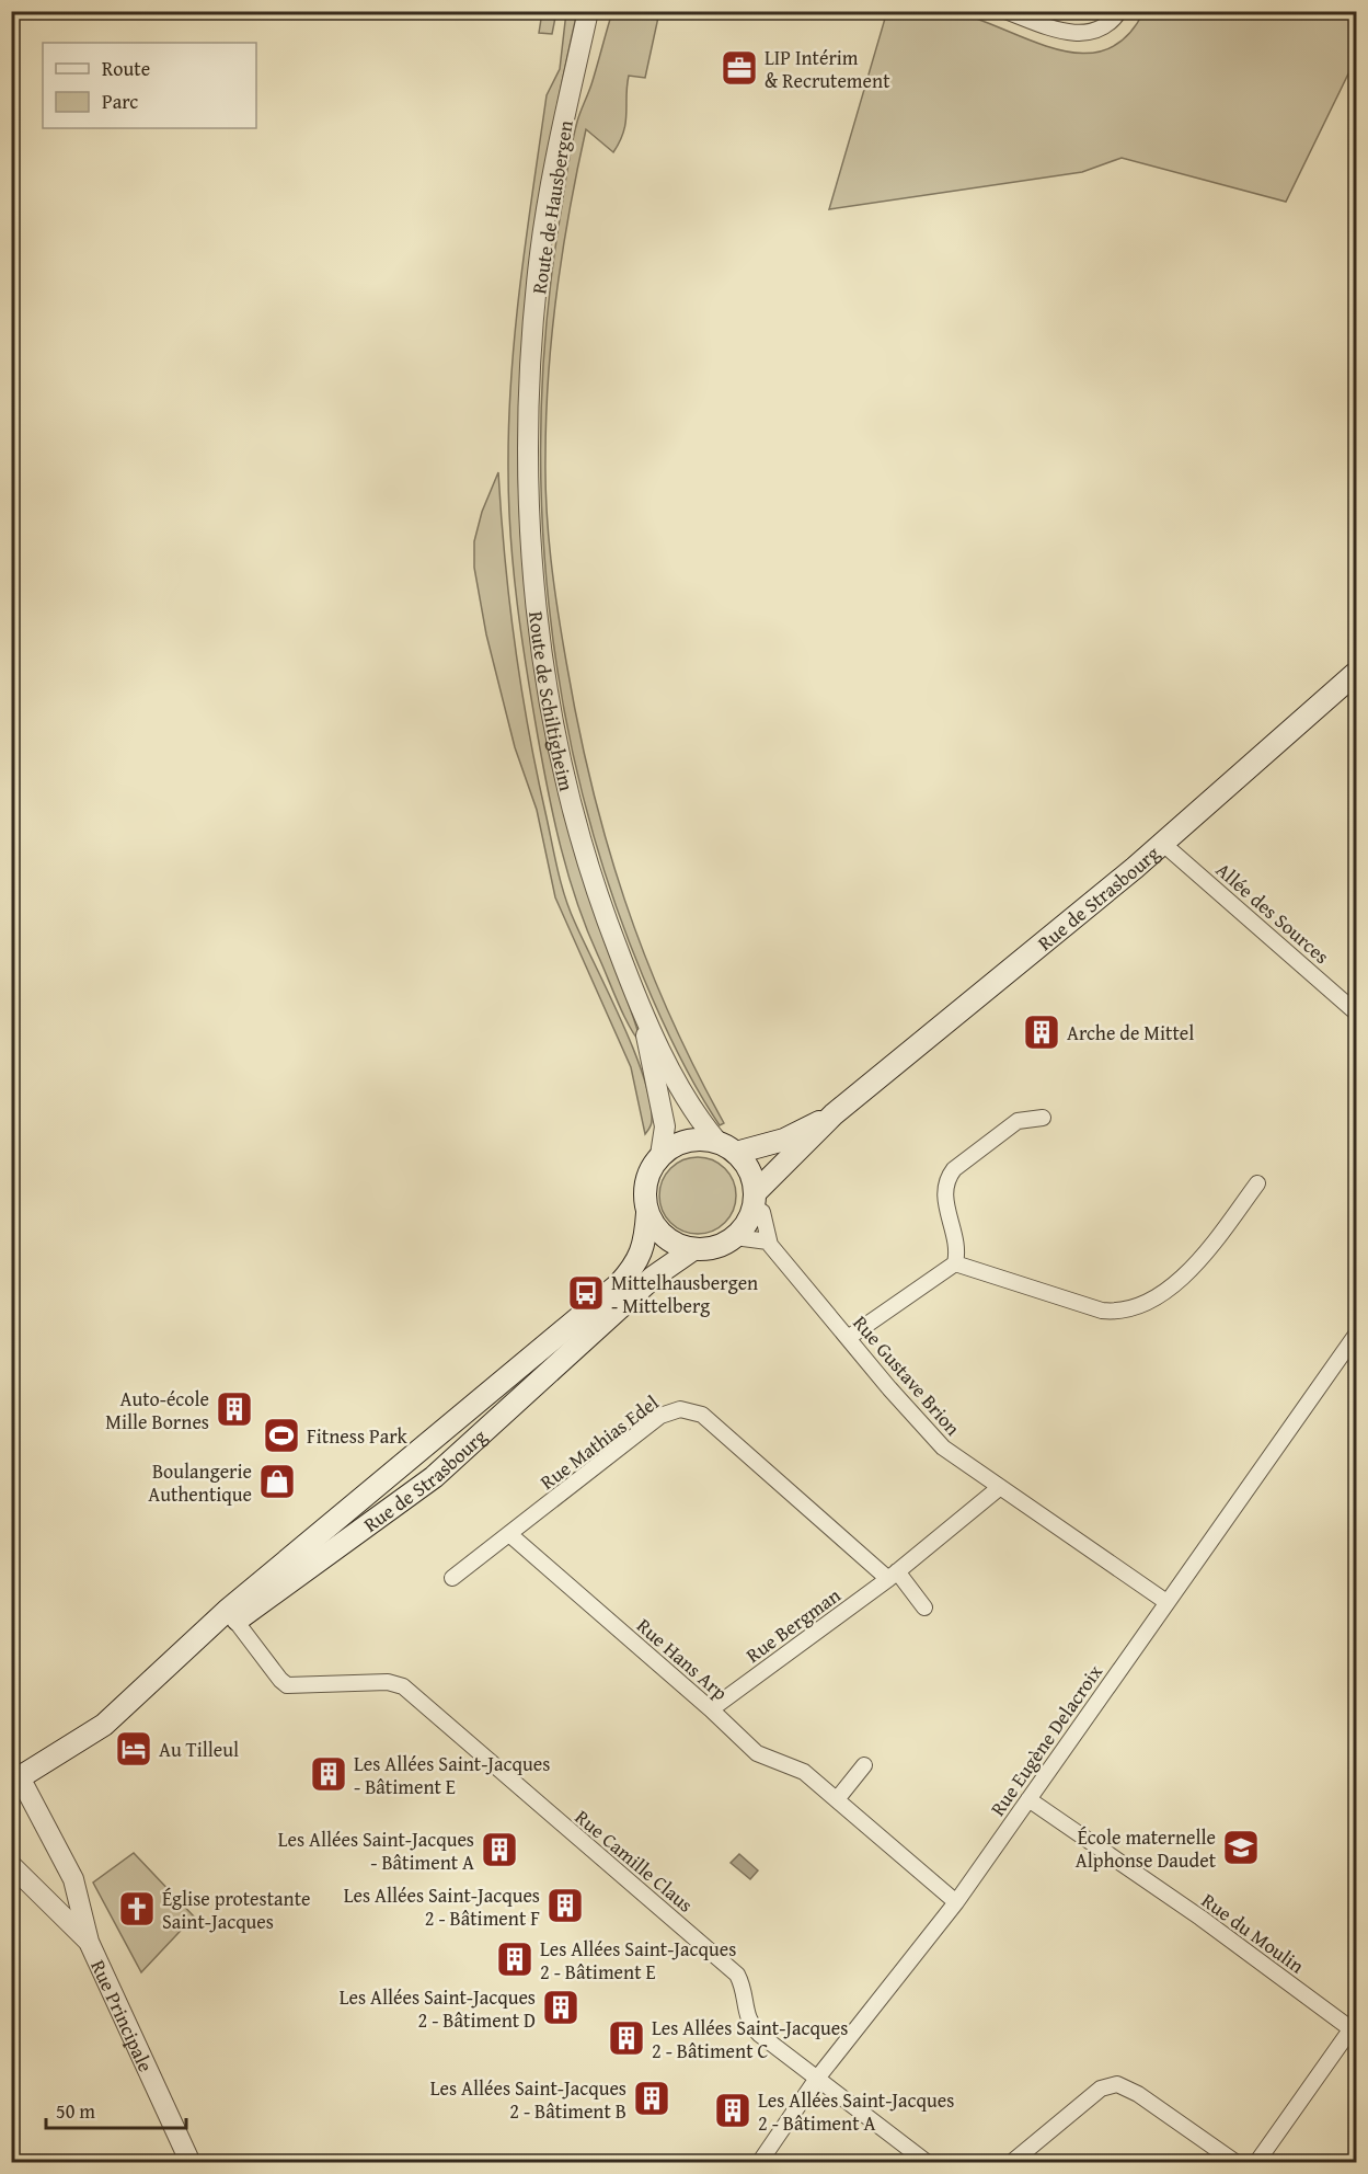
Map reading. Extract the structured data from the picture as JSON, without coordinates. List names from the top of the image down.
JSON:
{
  "streets": {
    "main road": ["Rue de Strasbourg"],
    "street": [
      "Route de Hausbergen",
      "Route de Schiltigheim",
      "Allée des Sources",
      "Rue Gustave Brion",
      "Rue Mathias Edel",
      "Rue Bergman",
      "Rue Hans Arp",
      "Rue Eugène Delacroix",
      "Rue Camille Claus",
      "Rue du Moulin",
      "Rue Principale"
    ]
  },
  "crossings": [
    ["Route de Hausbergen", "Route de Schiltigheim"],
    ["Route de Schiltigheim", "Rue de Strasbourg"],
    ["Route de Schiltigheim", "Rue Gustave Brion"],
    ["Rue de Strasbourg", "Allée des Sources"],
    ["Rue de Strasbourg", "Rue Gustave Brion"],
    ["Rue de Strasbourg", "Rue Camille Claus"],
    ["Rue de Strasbourg", "Rue Principale"],
    ["Rue Gustave Brion", "Rue Bergman"],
    ["Rue Gustave Brion", "Rue Eugène Delacroix"],
    ["Rue Mathias Edel", "Rue Bergman"],
    ["Rue Mathias Edel", "Rue Hans Arp"],
    ["Rue Bergman", "Rue Hans Arp"],
    ["Rue Hans Arp", "Rue Eugène Delacroix"],
    ["Rue Eugène Delacroix", "Rue Camille Claus"],
    ["Rue Eugène Delacroix", "Rue du Moulin"]
  ],
  "places": {
    "office": ["LIP Intérim & Recrutement"],
    "building": [
      "Arche de Mittel",
      "Auto-école Mille Bornes",
      "Les Allées Saint-Jacques - Bâtiment E",
      "Les Allées Saint-Jacques - Bâtiment A",
      "Les Allées Saint-Jacques 2 - Bâtiment F",
      "Les Allées Saint-Jacques 2 - Bâtiment E",
      "Les Allées Saint-Jacques 2 - Bâtiment D",
      "Les Allées Saint-Jacques 2 - Bâtiment C",
      "Les Allées Saint-Jacques 2 - Bâtiment B",
      "Les Allées Saint-Jacques 2 - Bâtiment A"
    ],
    "bus stop": ["Mittelhausbergen - Mittelberg"],
    "sports": ["Fitness Park"],
    "shop": ["Boulangerie Authentique"],
    "hotel": ["Au Tilleul"],
    "school or university": ["École maternelle Alphonse Daudet"],
    "church": ["Église protestante Saint-Jacques"]
  },
  "legend": ["Route", "Parc"],
  "scale_bar": "50 m"
}
